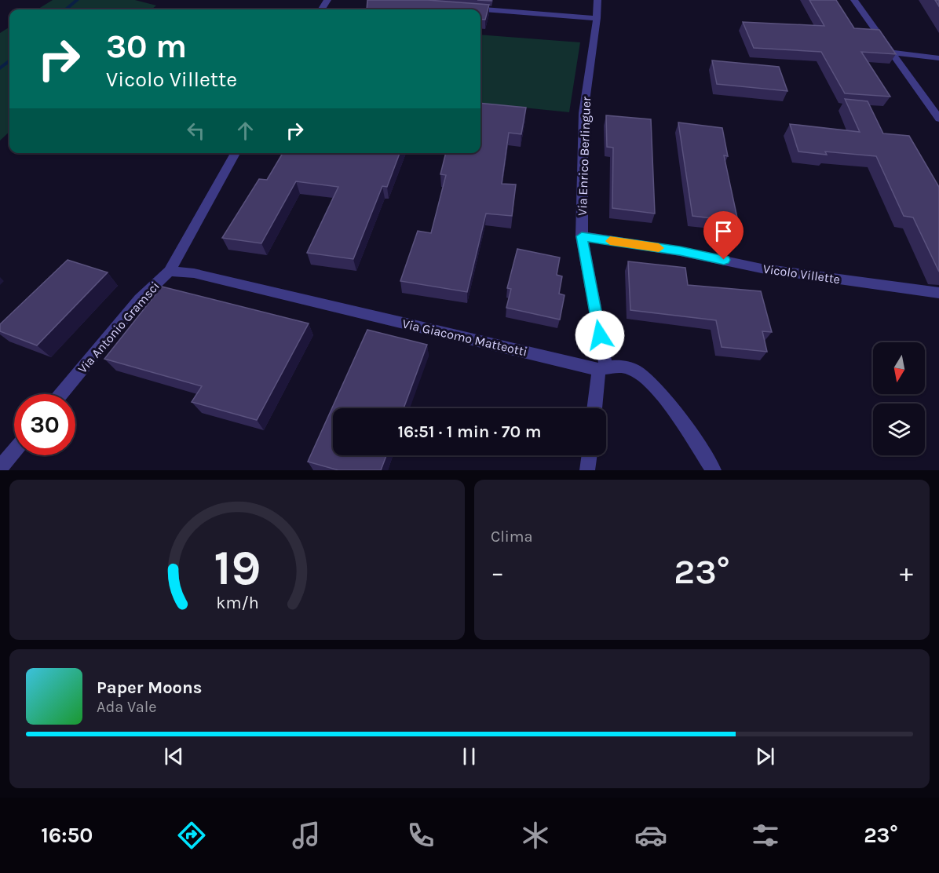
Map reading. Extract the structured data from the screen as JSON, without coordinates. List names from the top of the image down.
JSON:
{
  "streets": {
    "street": [
      "Via Enrico Berlinguer",
      "Vicolo Villette",
      "Via Antonio Gramsci",
      "Via Giacomo Matteotti"
    ]
  },
  "crossings": [
    ["Via Enrico Berlinguer", "Vicolo Villette"],
    ["Via Enrico Berlinguer", "Via Giacomo Matteotti"],
    ["Via Antonio Gramsci", "Via Giacomo Matteotti"]
  ],
  "north": "bottom",
  "page": {
    "turn": ["30 m", "Vicolo Villette"],
    "limit": "30",
    "trip": "16:51 · 1 min · 70 m",
    "tile": "Clima",
    "heat": ["−", "23°", "+"],
    "song": ["Paper Moons", "Ada Vale"],
    "tabs": ["16:50", "23°"],
    "gauge": ["19", "km/h"]
  }
}
